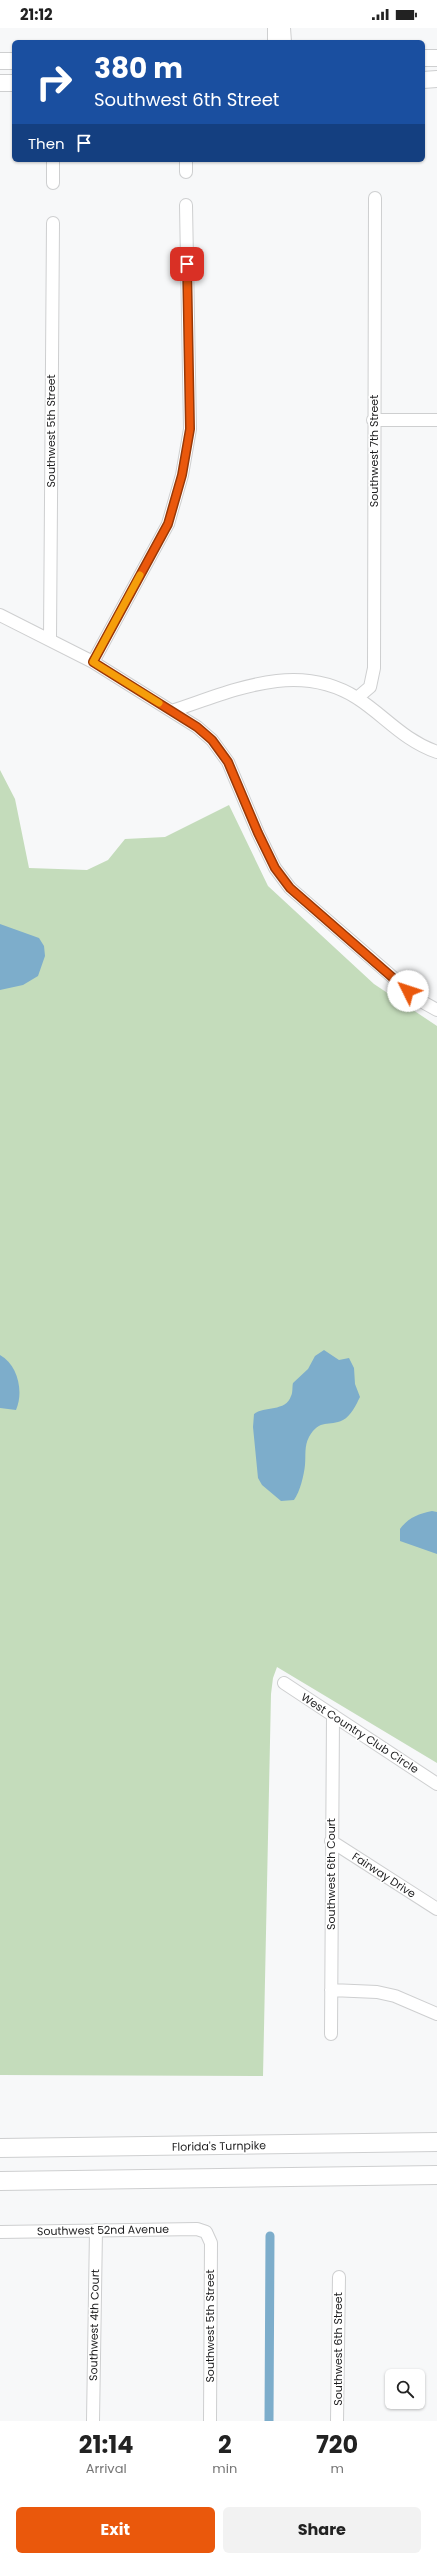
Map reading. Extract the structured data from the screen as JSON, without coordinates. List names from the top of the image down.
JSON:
{
  "streets": {
    "highway": ["Florida's Turnpike"],
    "street": [
      "Southwest 5th Street",
      "Southwest 7th Street",
      "West Country Club Circle",
      "Southwest 6th Court",
      "Fairway Drive",
      "Southwest 52nd Avenue",
      "Southwest 4th Court",
      "Southwest 6th Street"
    ]
  },
  "crossings": [
    ["Southwest 5th Street", "Southwest 52nd Avenue"],
    ["West Country Club Circle", "Southwest 6th Court"],
    ["Southwest 6th Court", "Fairway Drive"],
    ["Southwest 52nd Avenue", "Southwest 4th Court"]
  ],
  "page": {
    "status": "21:12",
    "turn": ["380 m", "Southwest 6th Street"],
    "then": "Then",
    "eta": [
      "21:14",
      "Arrival",
      "2",
      "min",
      "720",
      "m"
    ],
    "buttons": ["Exit", "Share"]
  }
}
